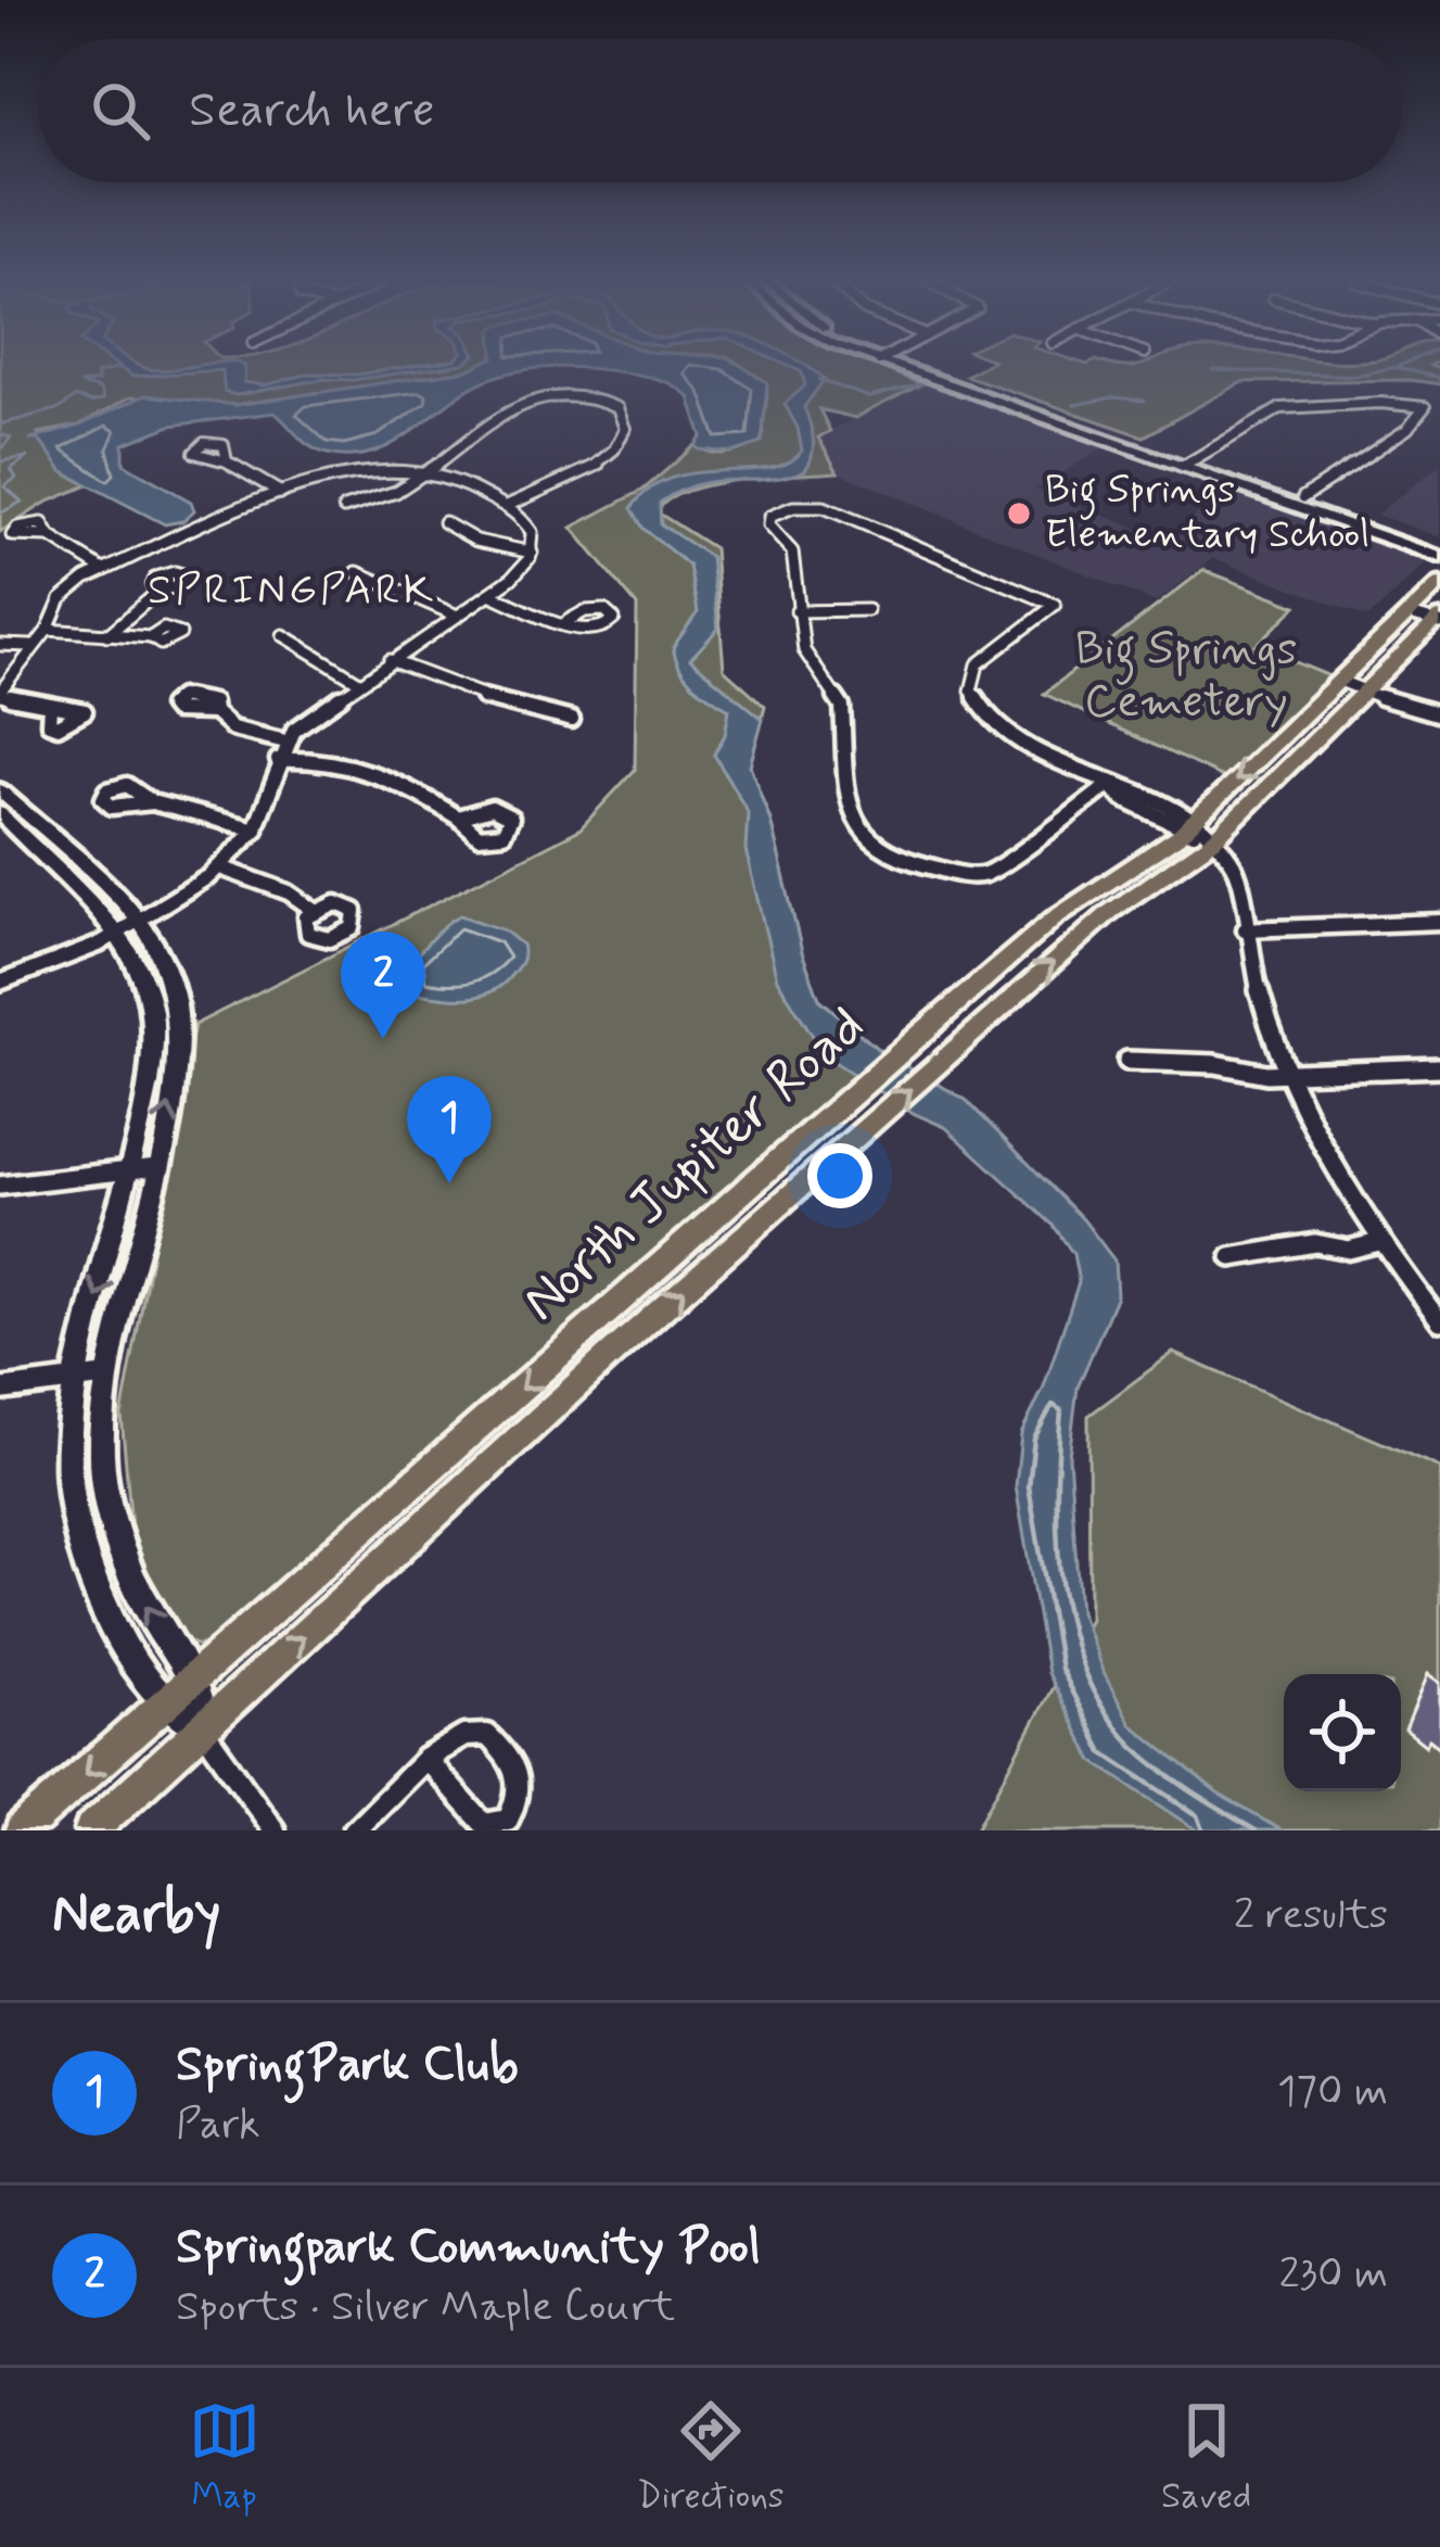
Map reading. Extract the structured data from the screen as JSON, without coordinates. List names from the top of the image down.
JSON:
{
  "streets": {
    "main road": ["North Jupiter Road"]
  },
  "districts": ["SPRINGPARK"],
  "parks": ["Big Springs Cemetery"],
  "places": ["Big Springs Elementary School"],
  "page": {
    "search": "Search here",
    "pins": ["2", "1"],
    "heading": ["Nearby", "2 results"],
    "list": [
      {
        "mark": "1",
        "name": "SpringPark Club",
        "note": "Park",
        "value": "170 m"
      },
      {
        "mark": "2",
        "name": "Springpark Community Pool",
        "note": "Sports · Silver Maple Court",
        "value": "230 m"
      }
    ],
    "nav": ["Map", "Directions", "Saved"]
  }
}
